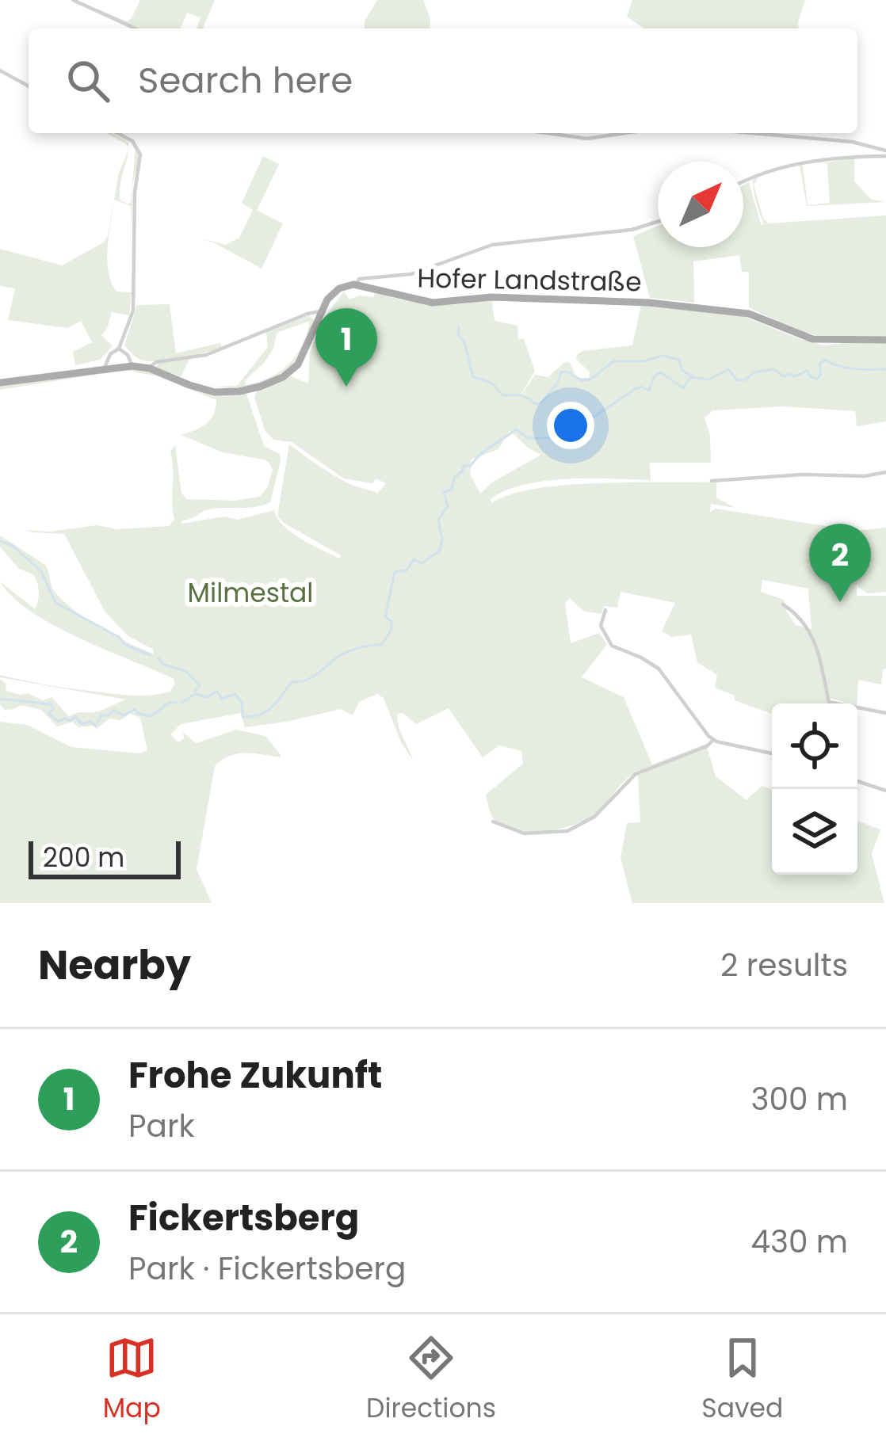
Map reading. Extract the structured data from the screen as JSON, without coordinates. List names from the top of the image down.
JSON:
{
  "streets": {
    "main road": ["Hofer Landstraße"]
  },
  "parks": ["Milmestal"],
  "scale_bar": "200 m",
  "north": "top right",
  "page": {
    "search": "Search here",
    "pins": ["1", "2"],
    "scale": "200 m",
    "heading": ["Nearby", "2 results"],
    "list": [
      {
        "mark": "1",
        "name": "Frohe Zukunft",
        "note": "Park",
        "value": "300 m"
      },
      {
        "mark": "2",
        "name": "Fickertsberg",
        "note": "Park · Fickertsberg",
        "value": "430 m"
      }
    ],
    "nav": ["Map", "Directions", "Saved"]
  }
}
